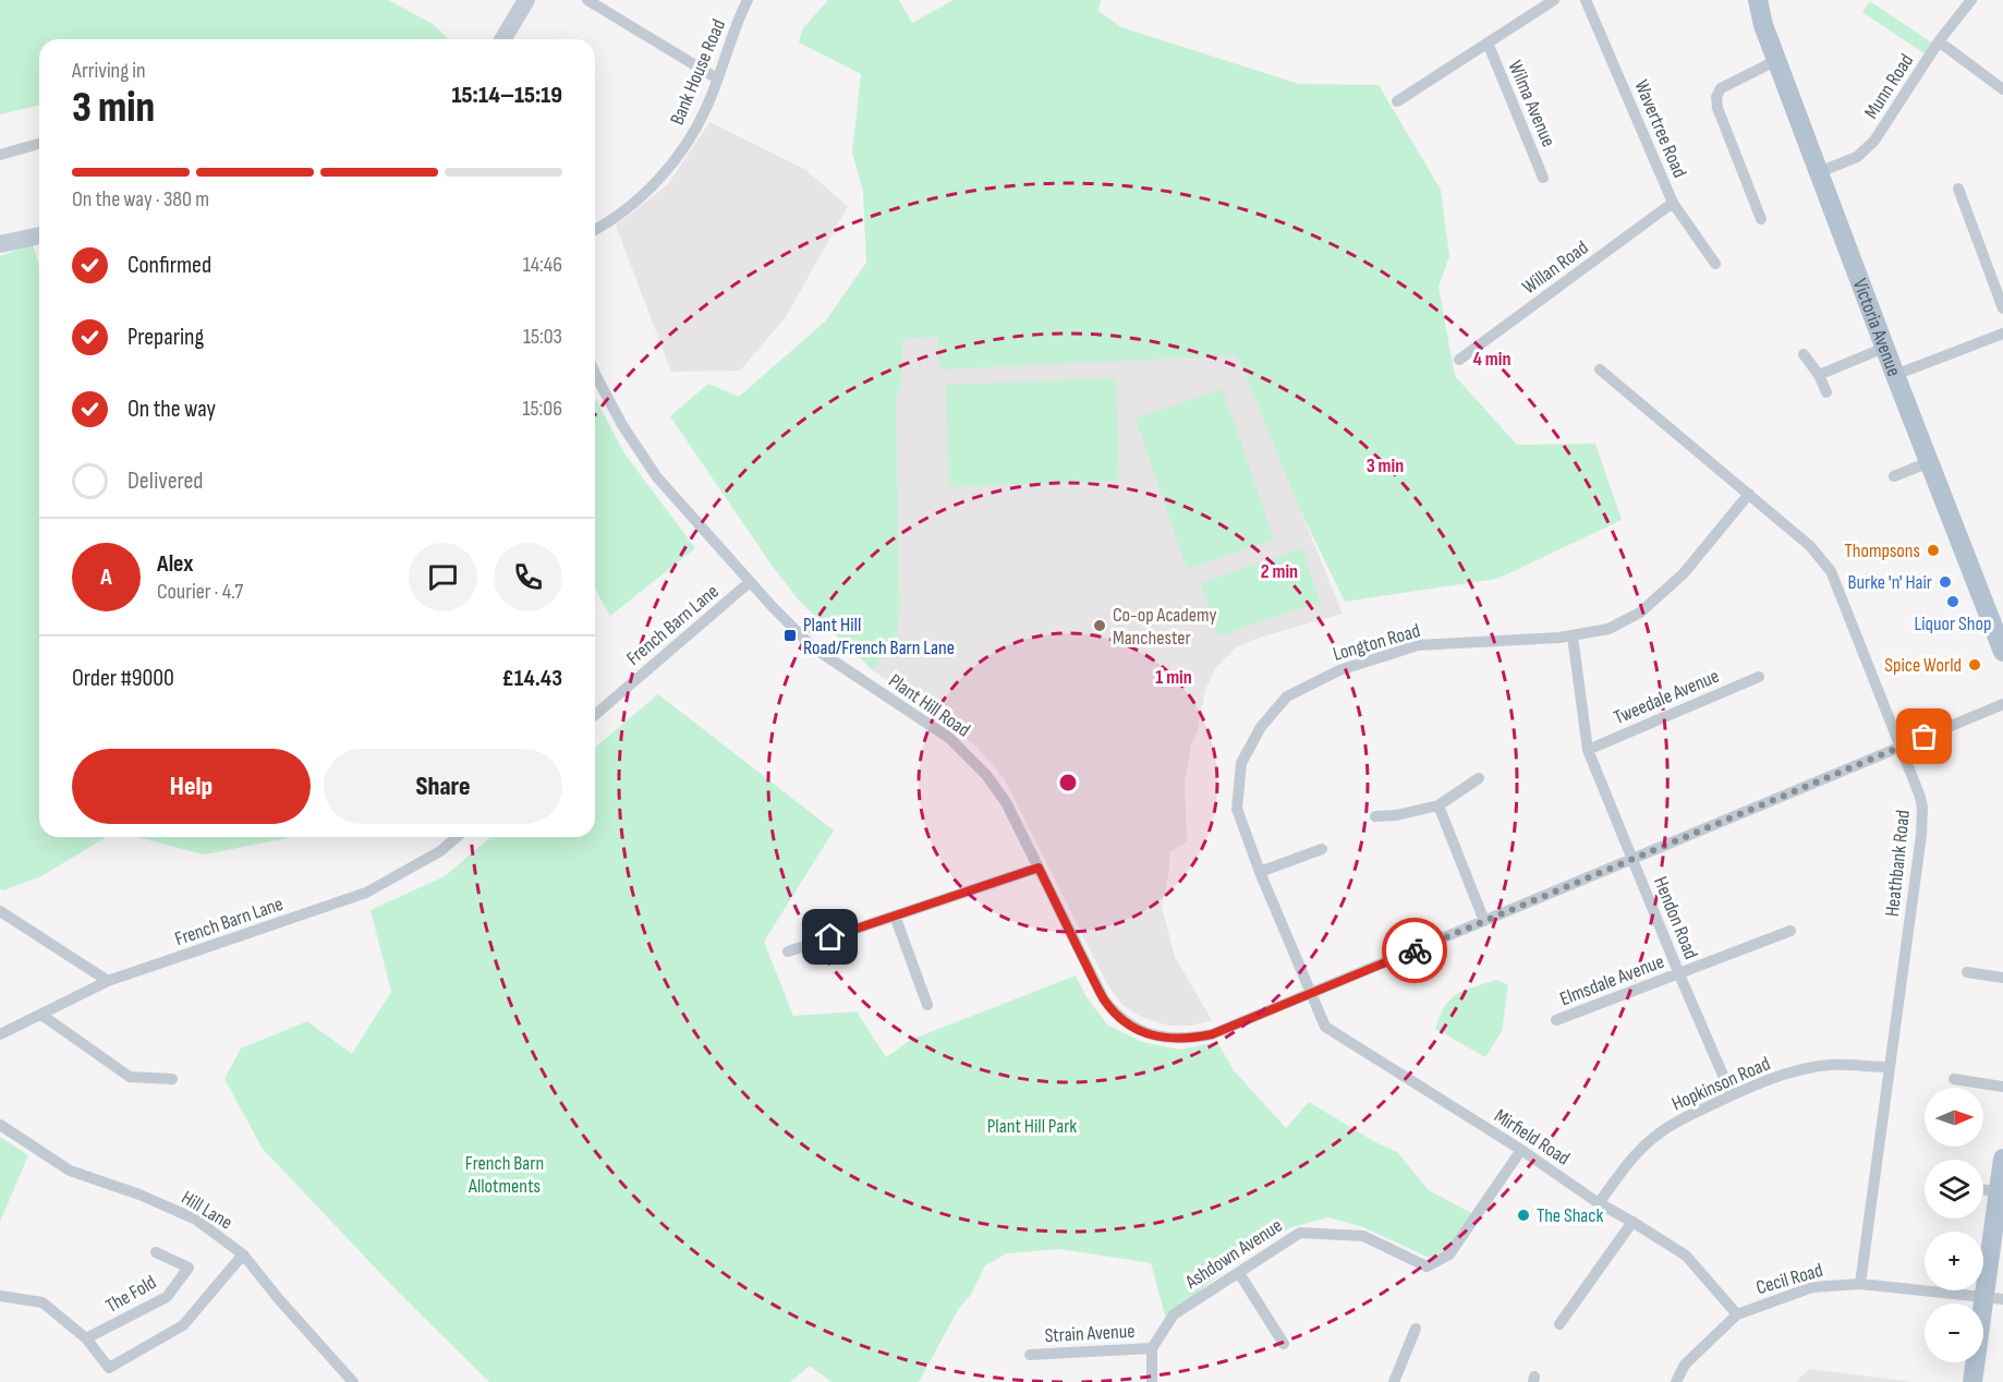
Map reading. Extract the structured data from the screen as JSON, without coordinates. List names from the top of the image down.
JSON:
{
  "streets": {
    "main road": ["Victoria Avenue"],
    "street": [
      "Bank House Road",
      "Munn Road",
      "Wilma Avenue",
      "Wavertree Road",
      "Willan Road",
      "French Barn Lane",
      "Longton Road",
      "Tweedale Avenue",
      "Plant Hill Road",
      "Heathbank Road",
      "Hendon Road",
      "Elmsdale Avenue",
      "Hopkinson Road",
      "Mirfield Road",
      "Hill Lane",
      "Ashdown Avenue",
      "Cecil Road",
      "The Fold",
      "Strain Avenue"
    ]
  },
  "crossings": [
    ["Munn Road", "Victoria Avenue"],
    ["Wavertree Road", "Willan Road"],
    ["French Barn Lane", "Plant Hill Road"],
    ["Longton Road", "Plant Hill Road"],
    ["Longton Road", "Heathbank Road"],
    ["Longton Road", "Hendon Road"],
    ["Longton Road", "Mirfield Road"],
    ["Tweedale Avenue", "Hendon Road"],
    ["Plant Hill Road", "Heathbank Road"],
    ["Plant Hill Road", "Hendon Road"],
    ["Plant Hill Road", "Mirfield Road"],
    ["Heathbank Road", "Hopkinson Road"],
    ["Heathbank Road", "Cecil Road"],
    ["Hendon Road", "Elmsdale Avenue"],
    ["Hendon Road", "Hopkinson Road"],
    ["Hopkinson Road", "Mirfield Road"],
    ["Mirfield Road", "Ashdown Avenue"],
    ["Mirfield Road", "Cecil Road"],
    ["Ashdown Avenue", "Strain Avenue"]
  ],
  "parks": ["Plant Hill Park", "French Barn Allotments"],
  "places": {
    "other": [
      "Thompsons",
      "Burke 'n' Hair",
      "Liquor Shop",
      "Co-op Academy Manchester",
      "Spice World",
      "The Shack"
    ],
    "transit": ["Plant Hill Road/French Barn Lane"]
  },
  "north": "right",
  "page": {
    "heading": ["3 min", "Arriving in", "15:14–15:19"],
    "panel": [
      "Alex",
      "Courier · 4.7",
      "Order #9000",
      "£14.43"
    ],
    "bar": "On the way · 380 m",
    "list": [
      ["Confirmed", "14:46"],
      ["Preparing", "15:03"],
      ["On the way", "15:06"],
      "Delivered"
    ],
    "round": "A",
    "buttons": ["Help", "Share"],
    "map_buttons": ["+", "−"]
  },
  "rings": [
    "4 min",
    "3 min",
    "2 min",
    "1 min"
  ]
}
